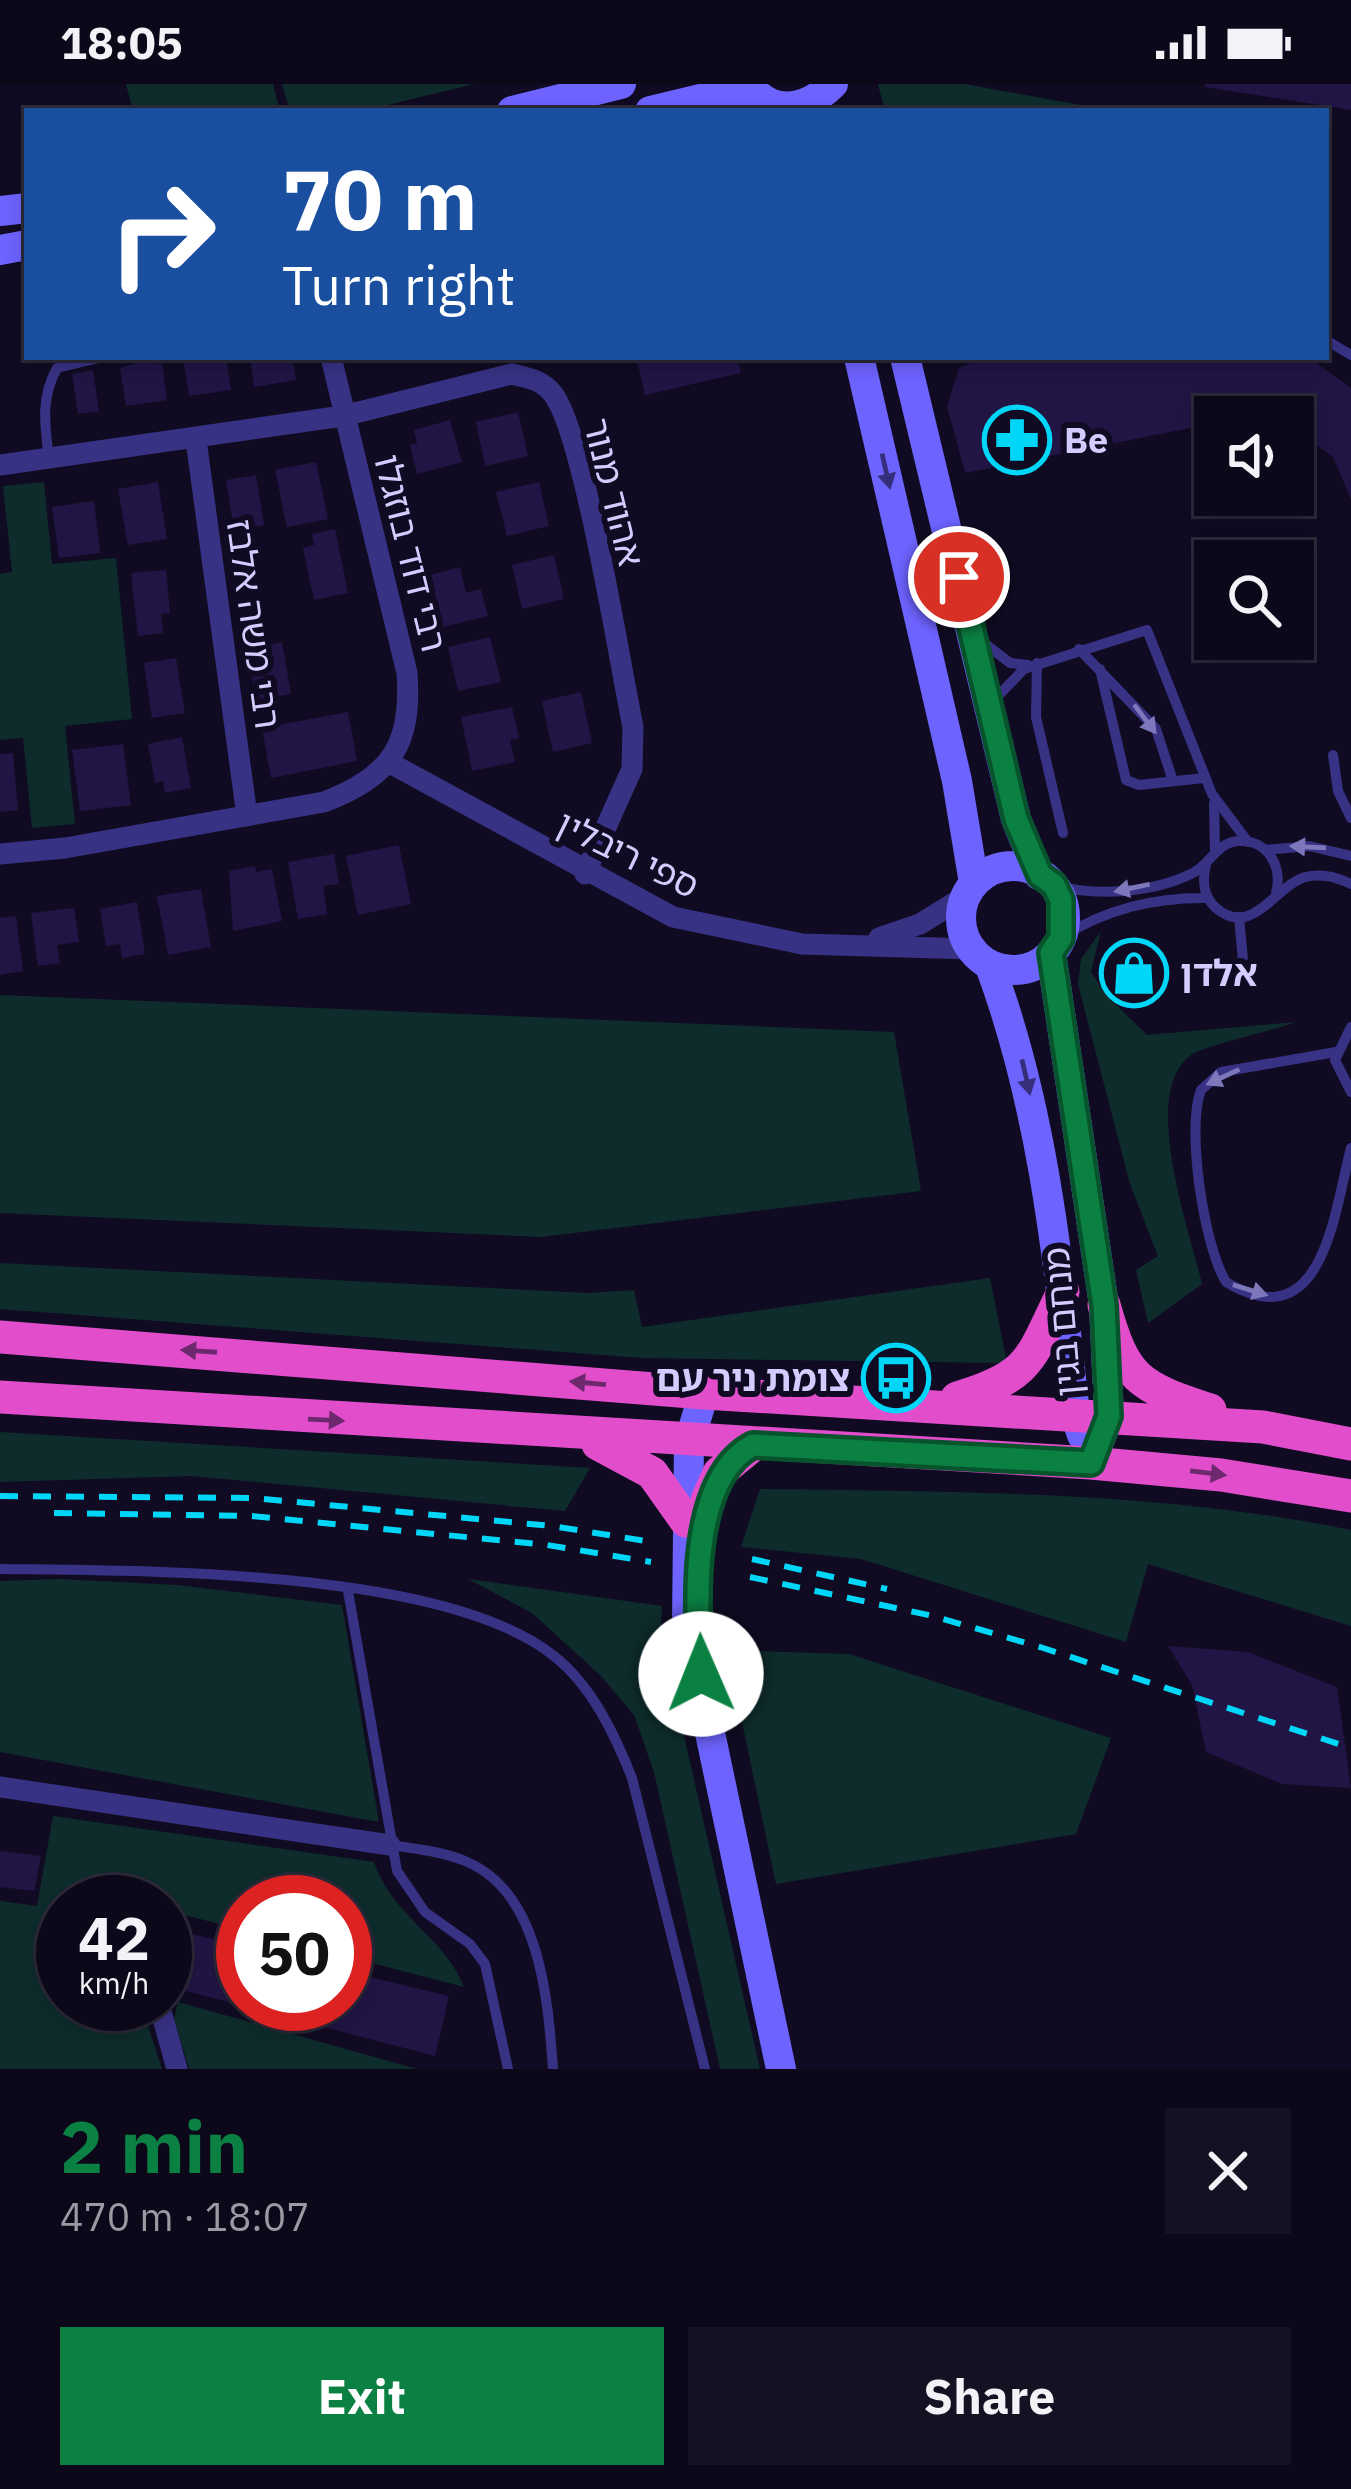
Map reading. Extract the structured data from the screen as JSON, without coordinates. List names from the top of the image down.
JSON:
{
  "streets": {
    "main road": ["מנחם בגין"],
    "street": [
      "אהוד מנור",
      "רבי דוד בוזגלו",
      "רבי משה אלבז",
      "ספי ריבלין"
    ]
  },
  "crossings": [
    ["אהוד מנור", "רבי דוד בוזגלו"],
    ["אהוד מנור", "רבי משה אלבז"],
    ["אהוד מנור", "ספי ריבלין"],
    ["רבי דוד בוזגלו", "ספי ריבלין"],
    ["ספי ריבלין", "מנחם בגין"]
  ],
  "places": {
    "pharmacy": ["Be"],
    "shop": ["אלדן"],
    "bus stop": ["צומת ניר עם"]
  },
  "page": {
    "status": "18:05",
    "turn": ["70 m", "Turn right"],
    "speed": "42 km/h",
    "limit": "50",
    "heading": ["2 min", "470 m · 18:07"],
    "buttons": ["Exit", "Share"]
  }
}
